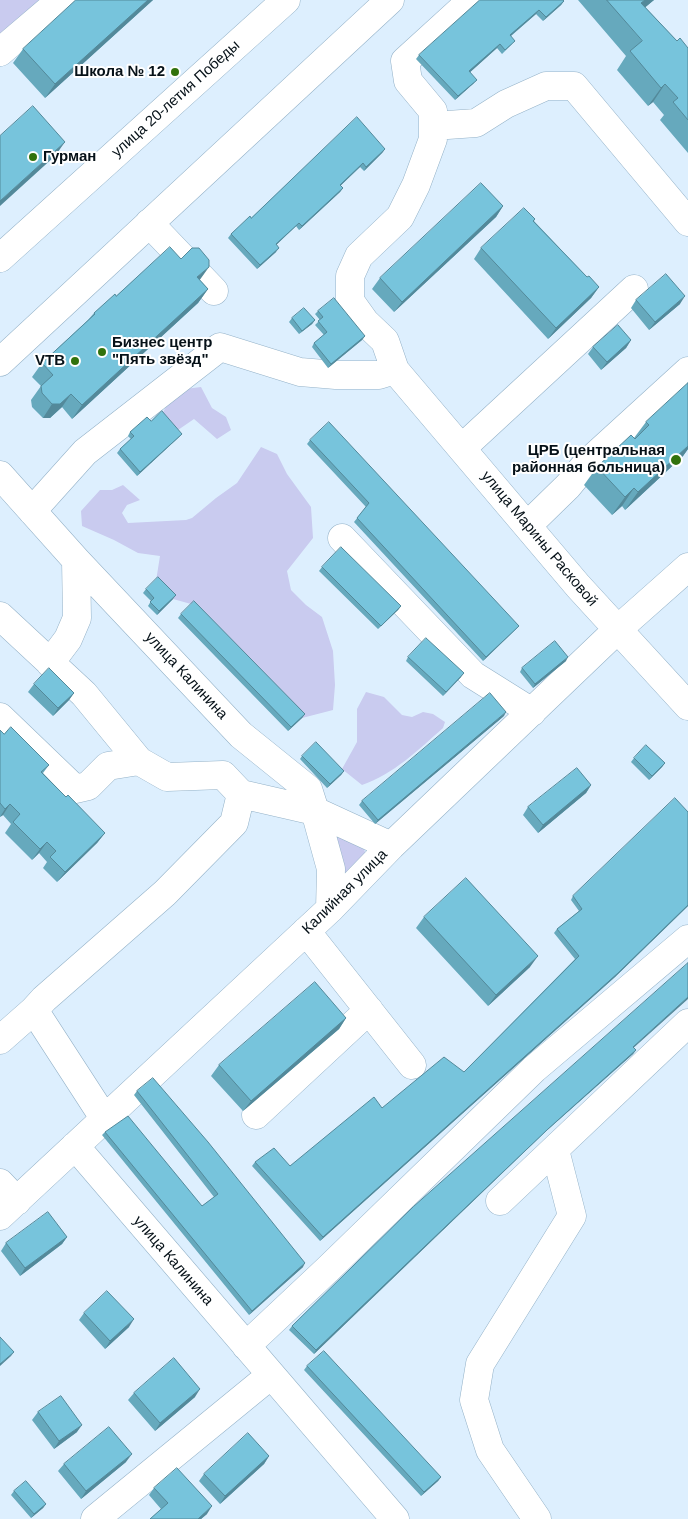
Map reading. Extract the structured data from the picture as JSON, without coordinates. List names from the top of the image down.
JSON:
{
  "streets": {
    "street": [
      "улица 20-летия Победы",
      "улица Марины Расковой",
      "улица Калинина",
      "Калийная улица"
    ]
  },
  "crossings": [
    ["улица Марины Расковой", "Калийная улица"],
    ["улица Калинина", "Калийная улица"]
  ],
  "places": [
    "Школа № 12",
    "Гурман",
    "Бизнес центр \"Пять звёзд\"",
    "VTB",
    "ЦРБ (центральная районная больница)"
  ]
}
